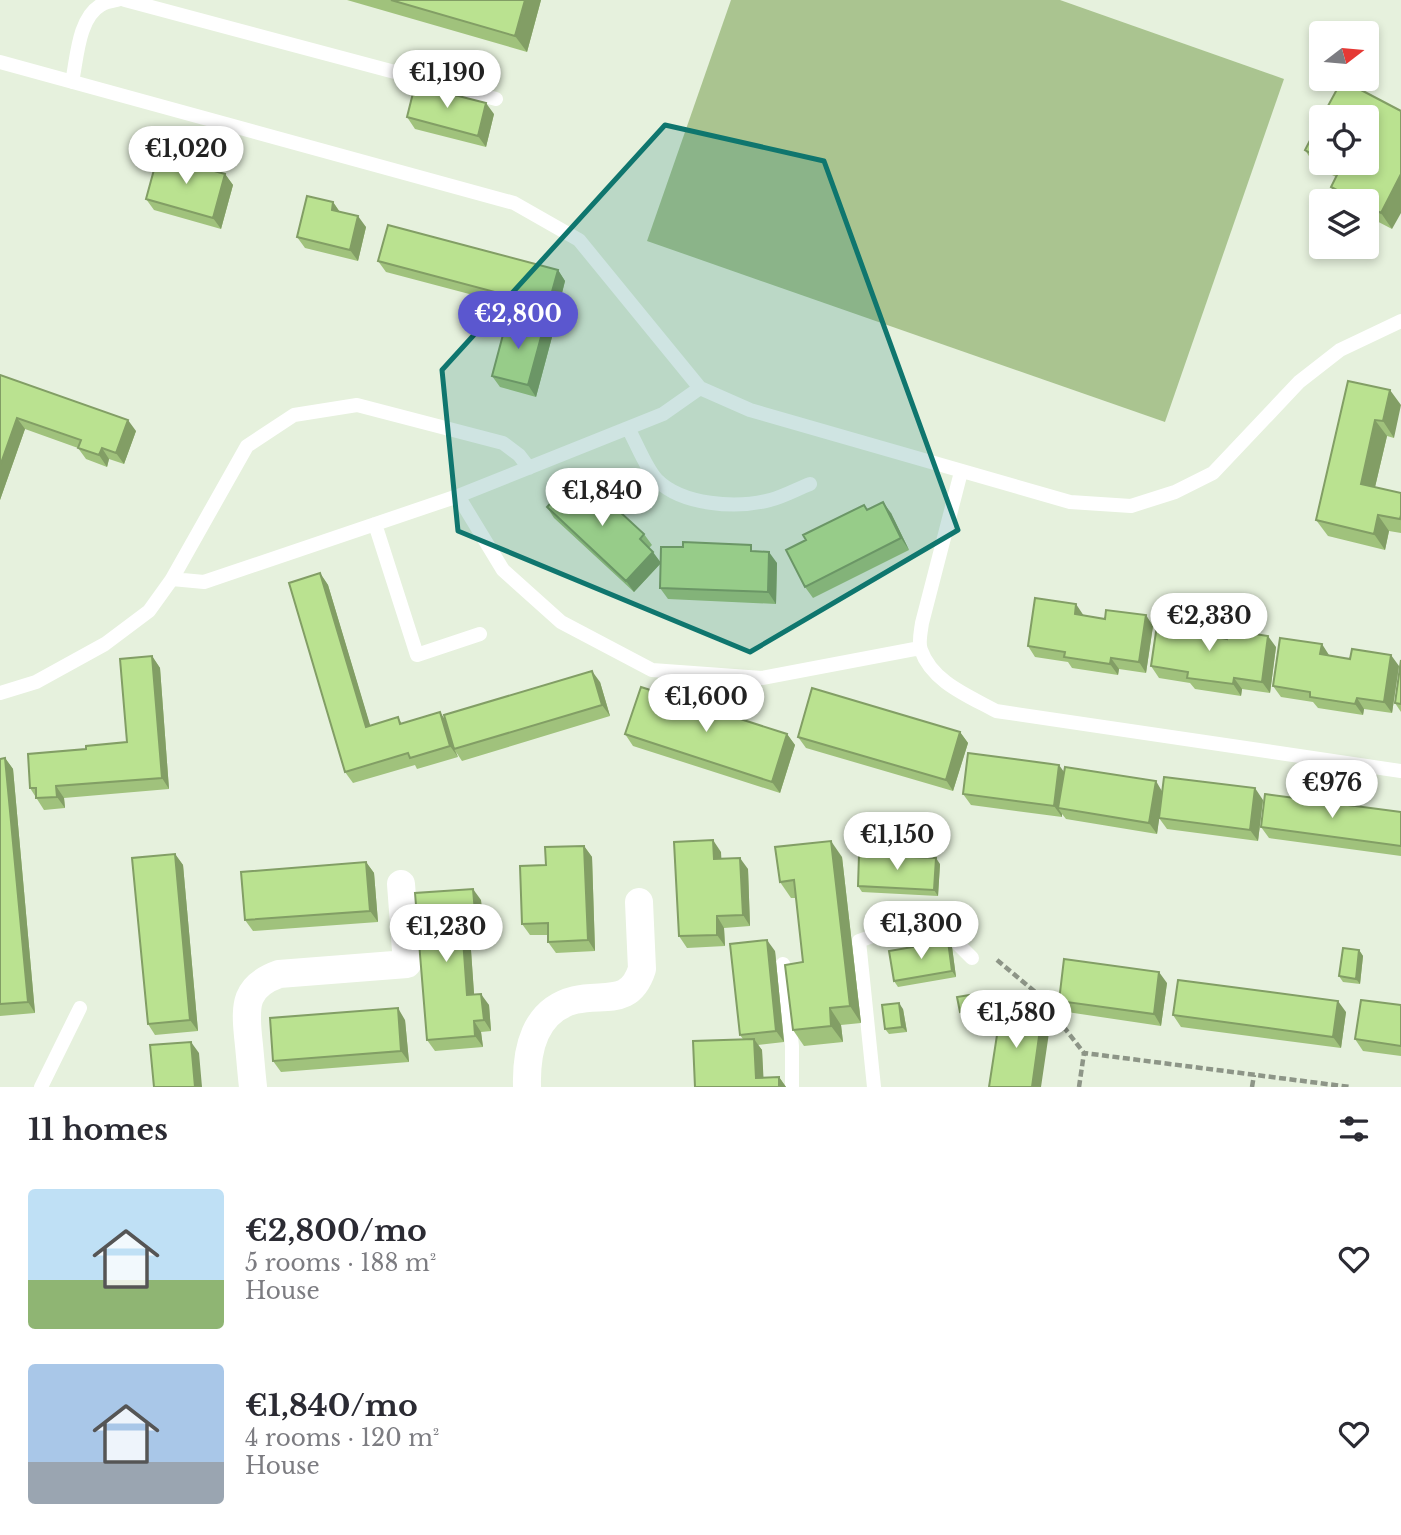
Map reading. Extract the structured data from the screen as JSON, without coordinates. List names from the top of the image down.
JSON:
{
  "north": "right",
  "page": {
    "price": [
      "€1,190",
      "€1,020",
      "€2,800",
      "€1,840",
      "€2,330",
      "€1,600",
      "€976",
      "€1,150",
      "€1,300",
      "€1,230",
      "€1,580"
    ],
    "heading": "11 homes",
    "list": [
      {
        "name": "€2,800/mo",
        "note": "5 rooms · 188 m² · House"
      },
      {
        "name": "€1,840/mo",
        "note": "4 rooms · 120 m² · House"
      }
    ]
  }
}
